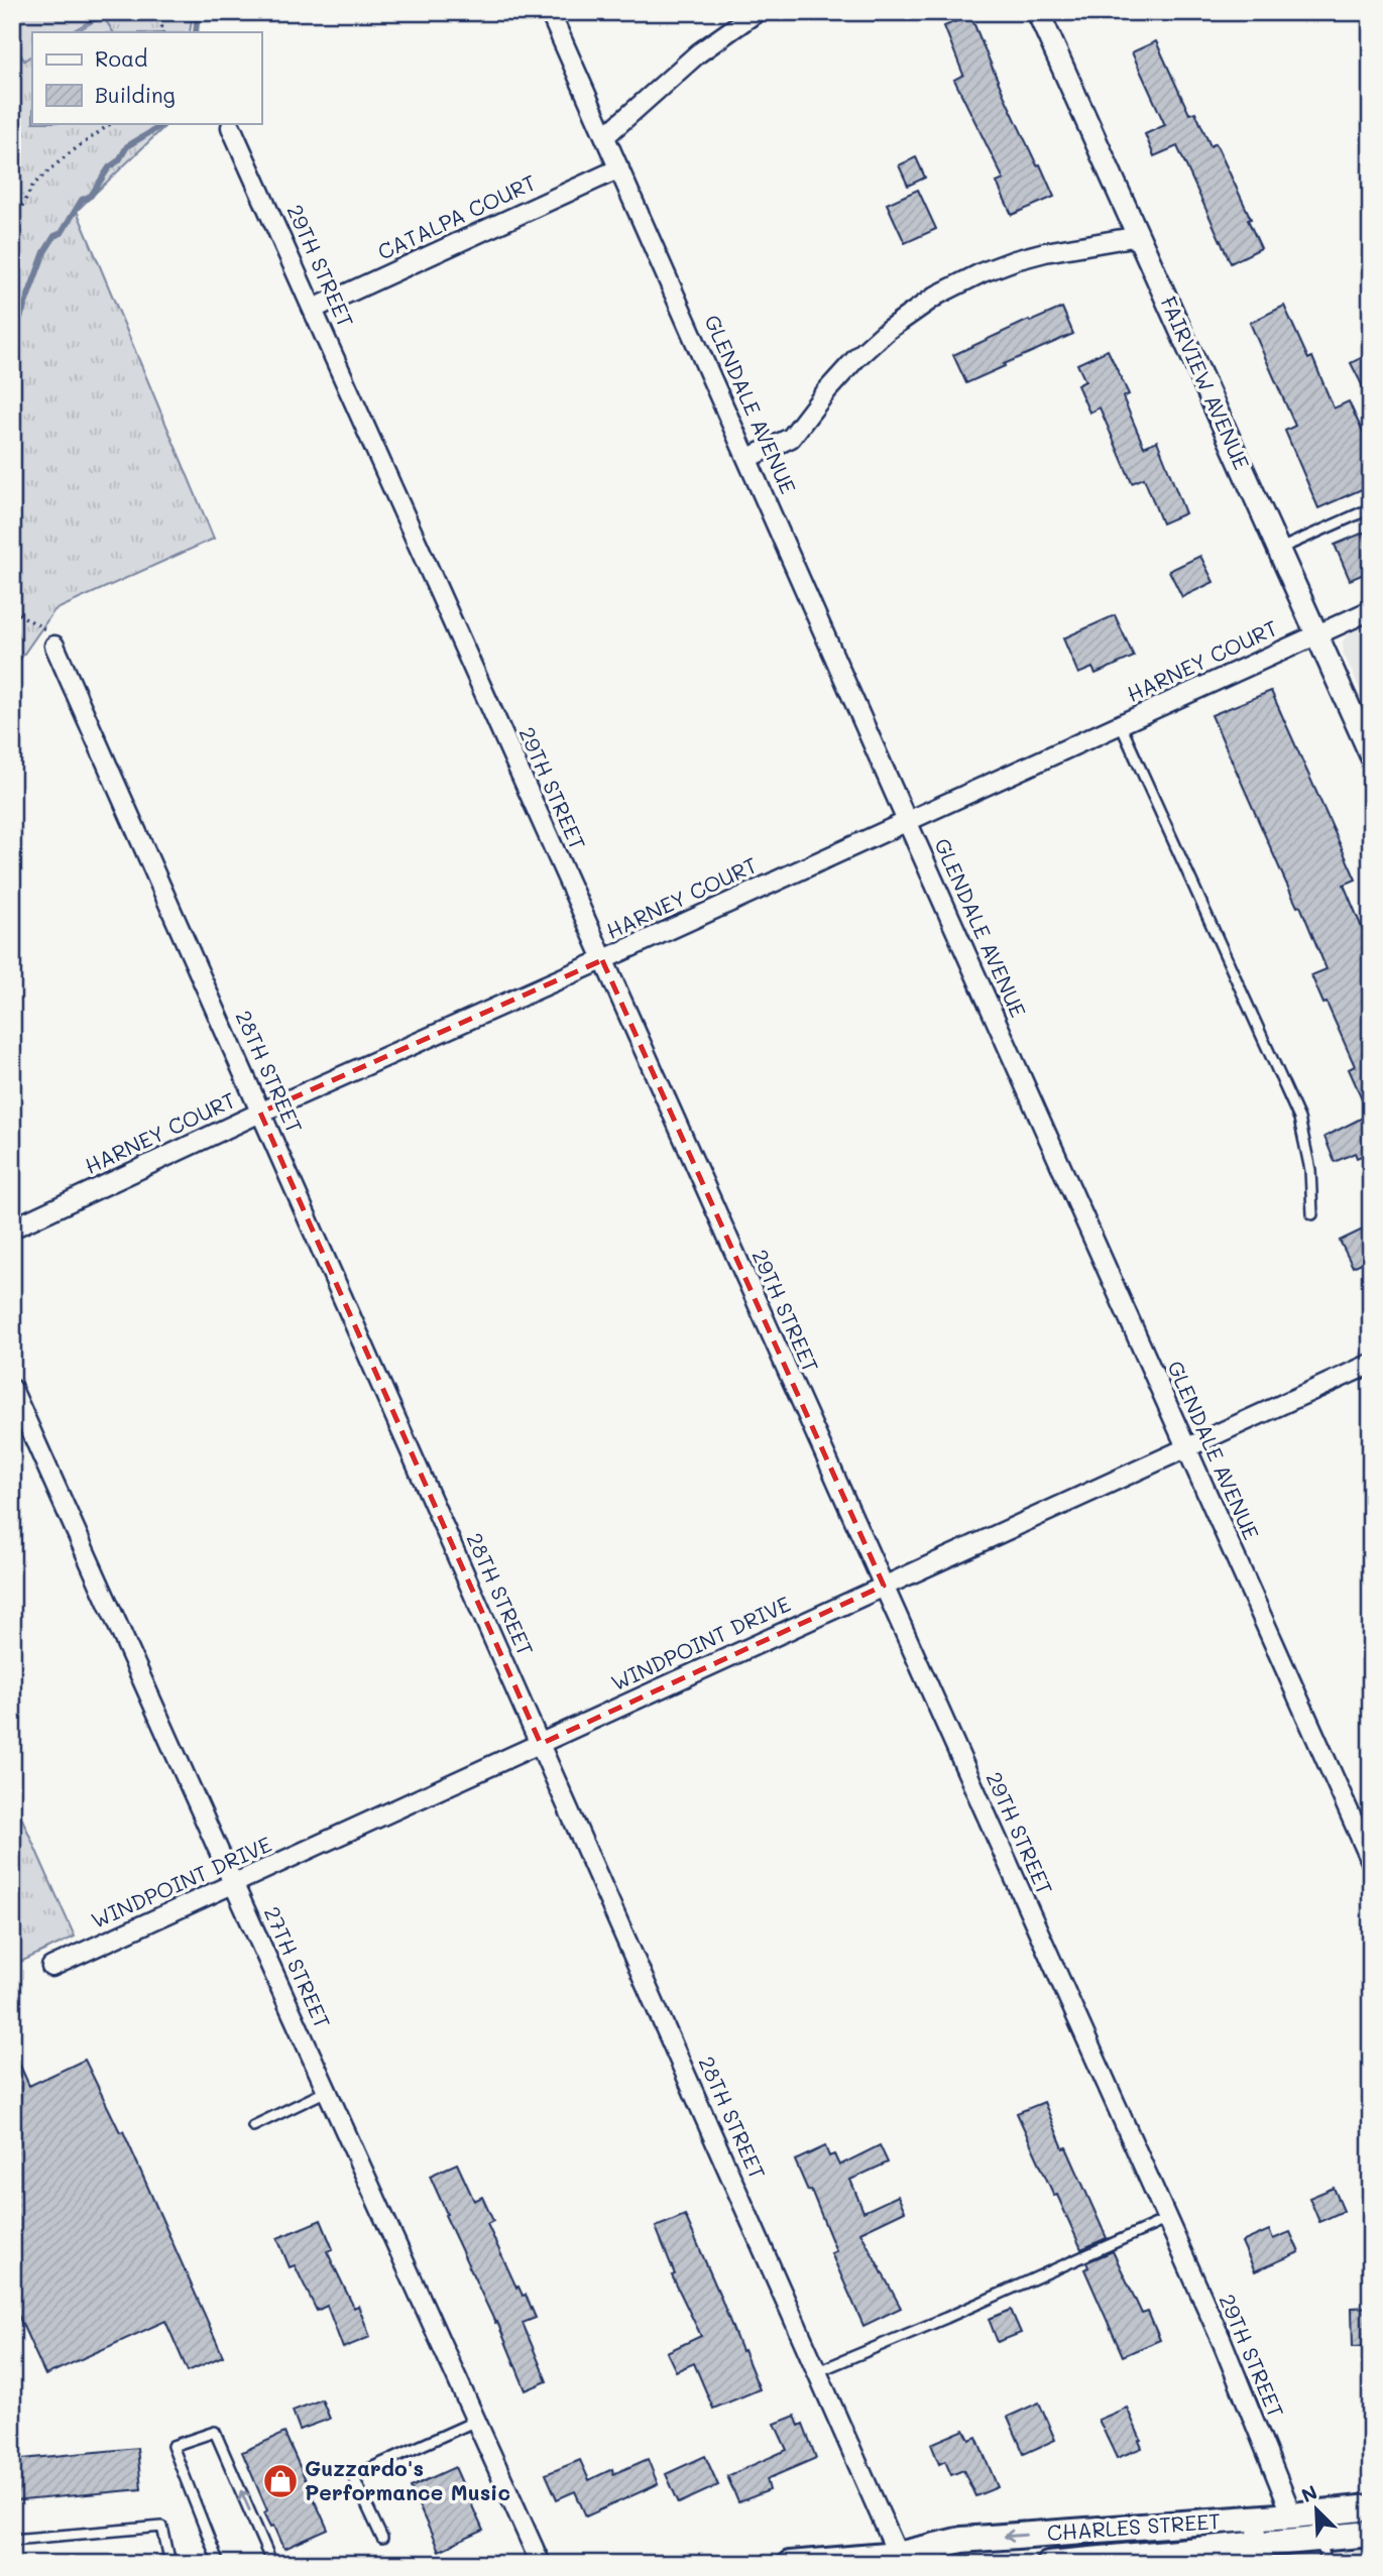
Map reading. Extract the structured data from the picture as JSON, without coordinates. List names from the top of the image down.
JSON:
{
  "streets": {
    "main road": ["CHARLES STREET"],
    "street": [
      "CATALPA COURT",
      "29TH STREET",
      "FAIRVIEW AVENUE",
      "GLENDALE AVENUE",
      "HARNEY COURT",
      "28TH STREET",
      "WINDPOINT DRIVE",
      "27TH STREET"
    ]
  },
  "crossings": [
    ["CATALPA COURT", "29TH STREET"],
    ["CATALPA COURT", "GLENDALE AVENUE"],
    ["29TH STREET", "HARNEY COURT"],
    ["29TH STREET", "WINDPOINT DRIVE"],
    ["29TH STREET", "CHARLES STREET"],
    ["FAIRVIEW AVENUE", "HARNEY COURT"],
    ["GLENDALE AVENUE", "HARNEY COURT"],
    ["GLENDALE AVENUE", "WINDPOINT DRIVE"],
    ["HARNEY COURT", "28TH STREET"],
    ["28TH STREET", "WINDPOINT DRIVE"],
    ["28TH STREET", "CHARLES STREET"],
    ["WINDPOINT DRIVE", "27TH STREET"]
  ],
  "places": {
    "shop": ["Guzzardo's Performance Music"]
  },
  "legend": ["Road", "Building"],
  "north": "top left"
}
